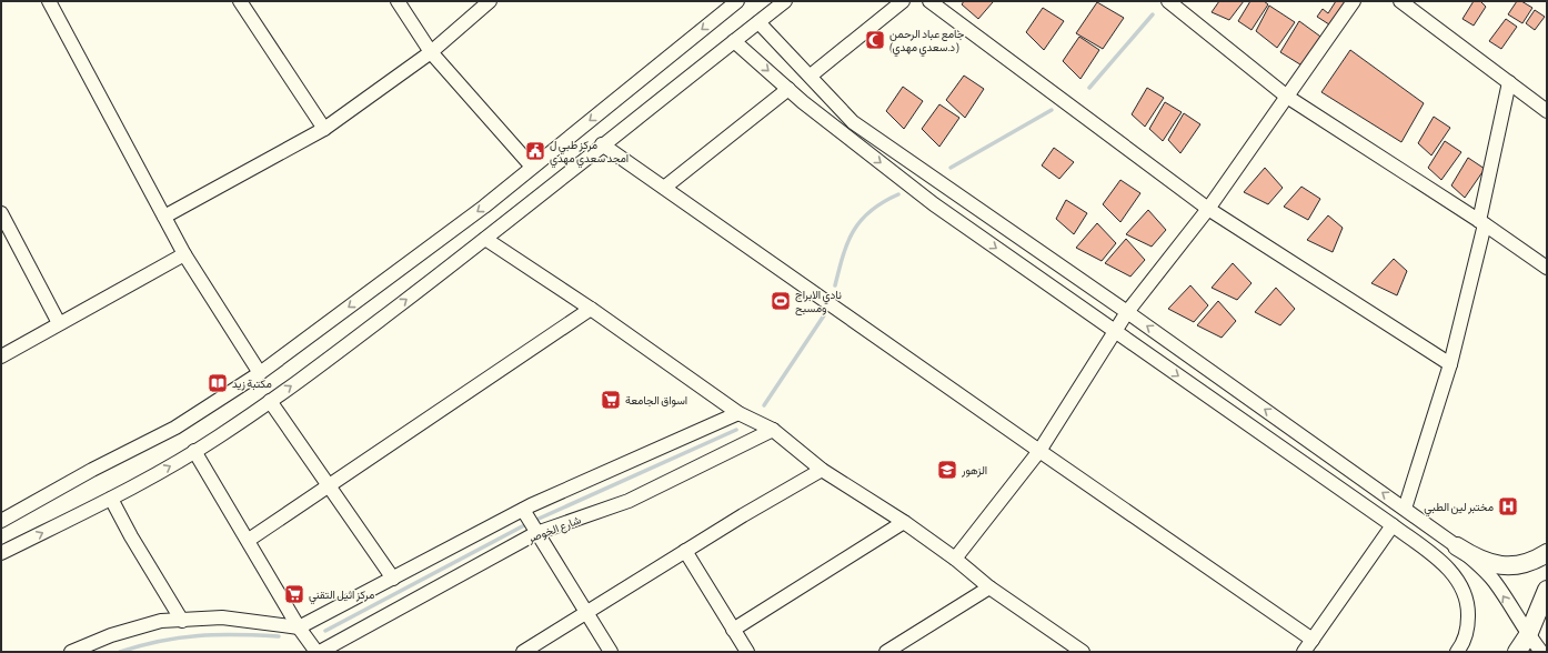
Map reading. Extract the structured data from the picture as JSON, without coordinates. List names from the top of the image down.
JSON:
{
  "streets": {
    "street": ["شارع الخوصر"]
  },
  "places": {
    "mosque": ["جامع عباد الرحمن (د.سعدي مهدي )"],
    "public building": ["مركز طبي ل امجد سعدي مهدي"],
    "sports": ["نادي الابراج ومسبح"],
    "library": ["مكتبة زيد"],
    "supermarket": ["اسواق الجامعة", "مركز اثيل التقني"],
    "school or university": ["الزهور"],
    "hospital": ["مختبر لين الطبي"]
  }
}
